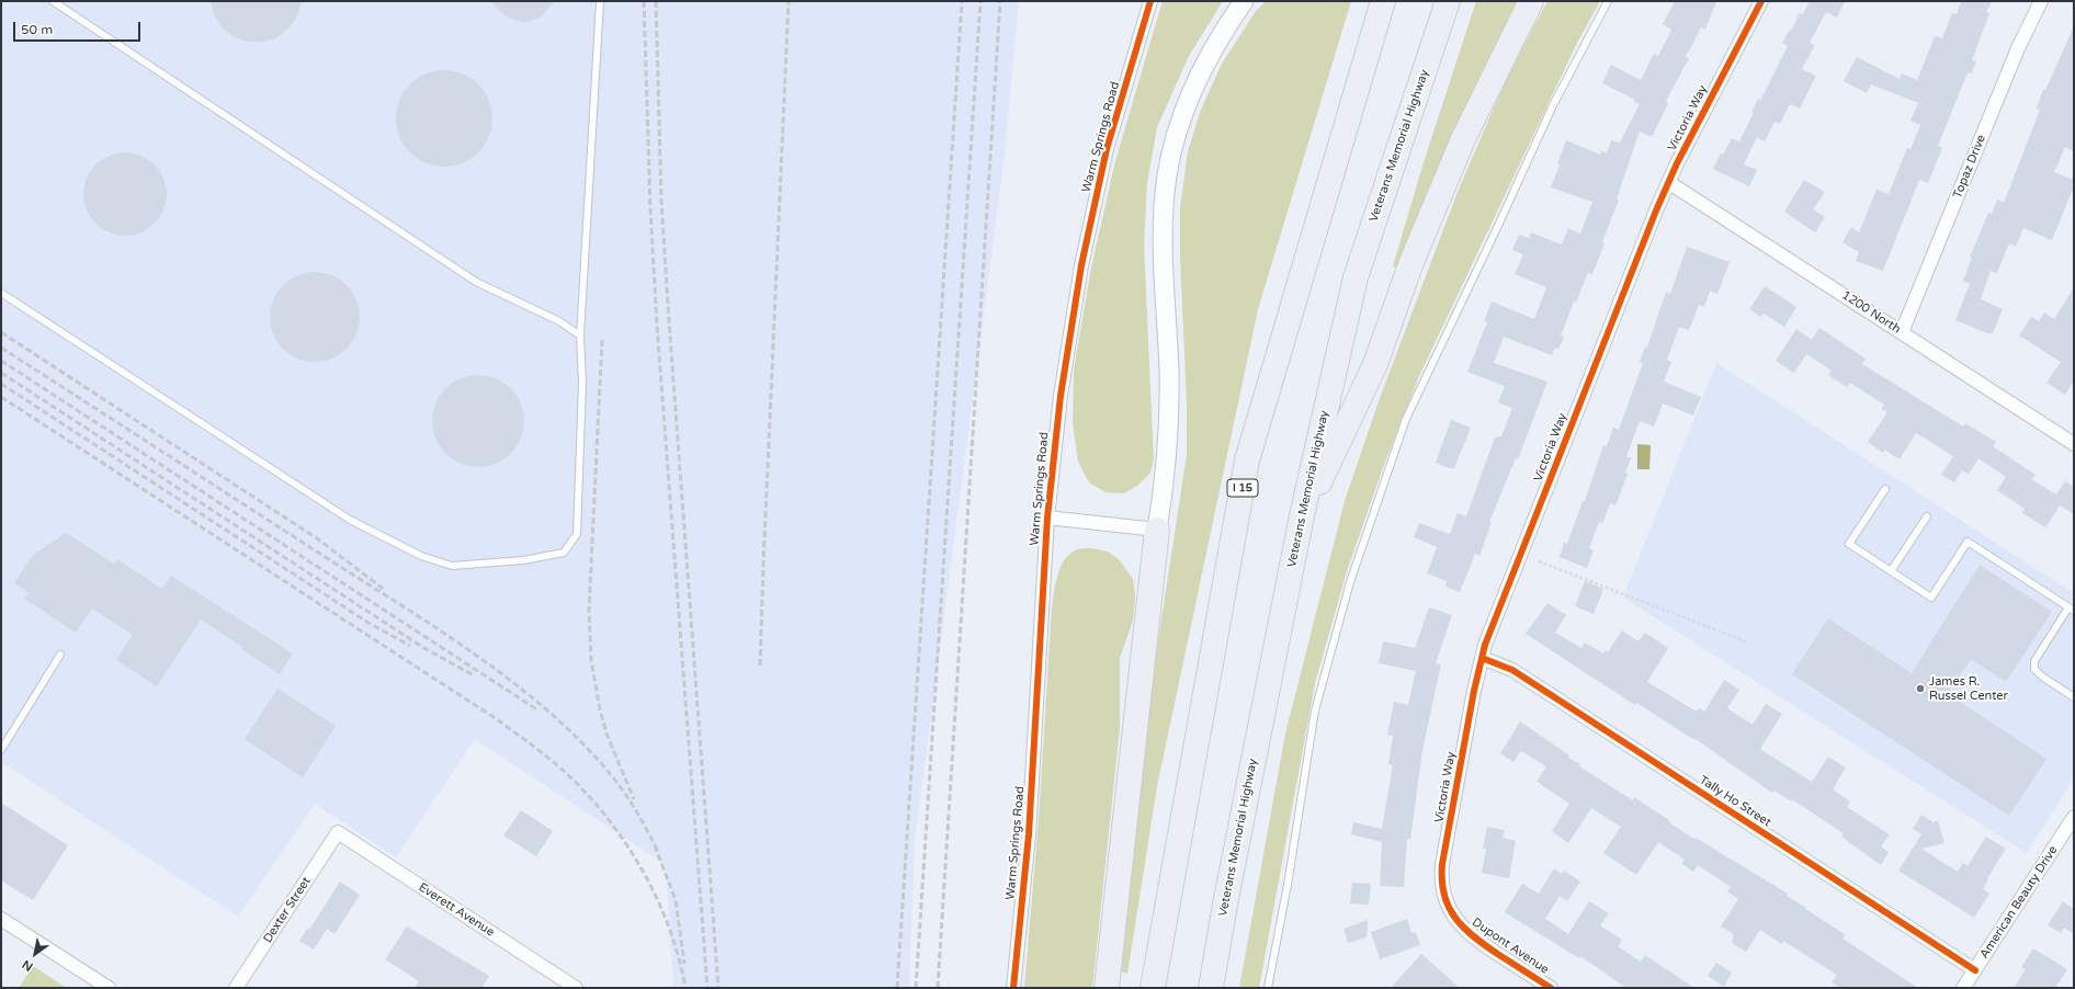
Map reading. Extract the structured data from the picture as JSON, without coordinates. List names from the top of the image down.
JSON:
{
  "streets": {
    "highway": ["Veterans Memorial Highway", "I 15"],
    "street": [
      "Victoria Way",
      "Warm Springs Road",
      "Topaz Drive",
      "1200 North",
      "Tally Ho Street",
      "American Beauty Drive",
      "Dexter Street",
      "Everett Avenue",
      "Dupont Avenue"
    ]
  },
  "crossings": [
    ["Victoria Way", "1200 North"],
    ["Victoria Way", "Tally Ho Street"],
    ["Victoria Way", "Dupont Avenue"],
    ["Topaz Drive", "1200 North"],
    ["Tally Ho Street", "American Beauty Drive"],
    ["Dexter Street", "Everett Avenue"]
  ],
  "places": ["James R. Russel Center"],
  "scale_bar": "50 m",
  "north": "bottom left"
}
